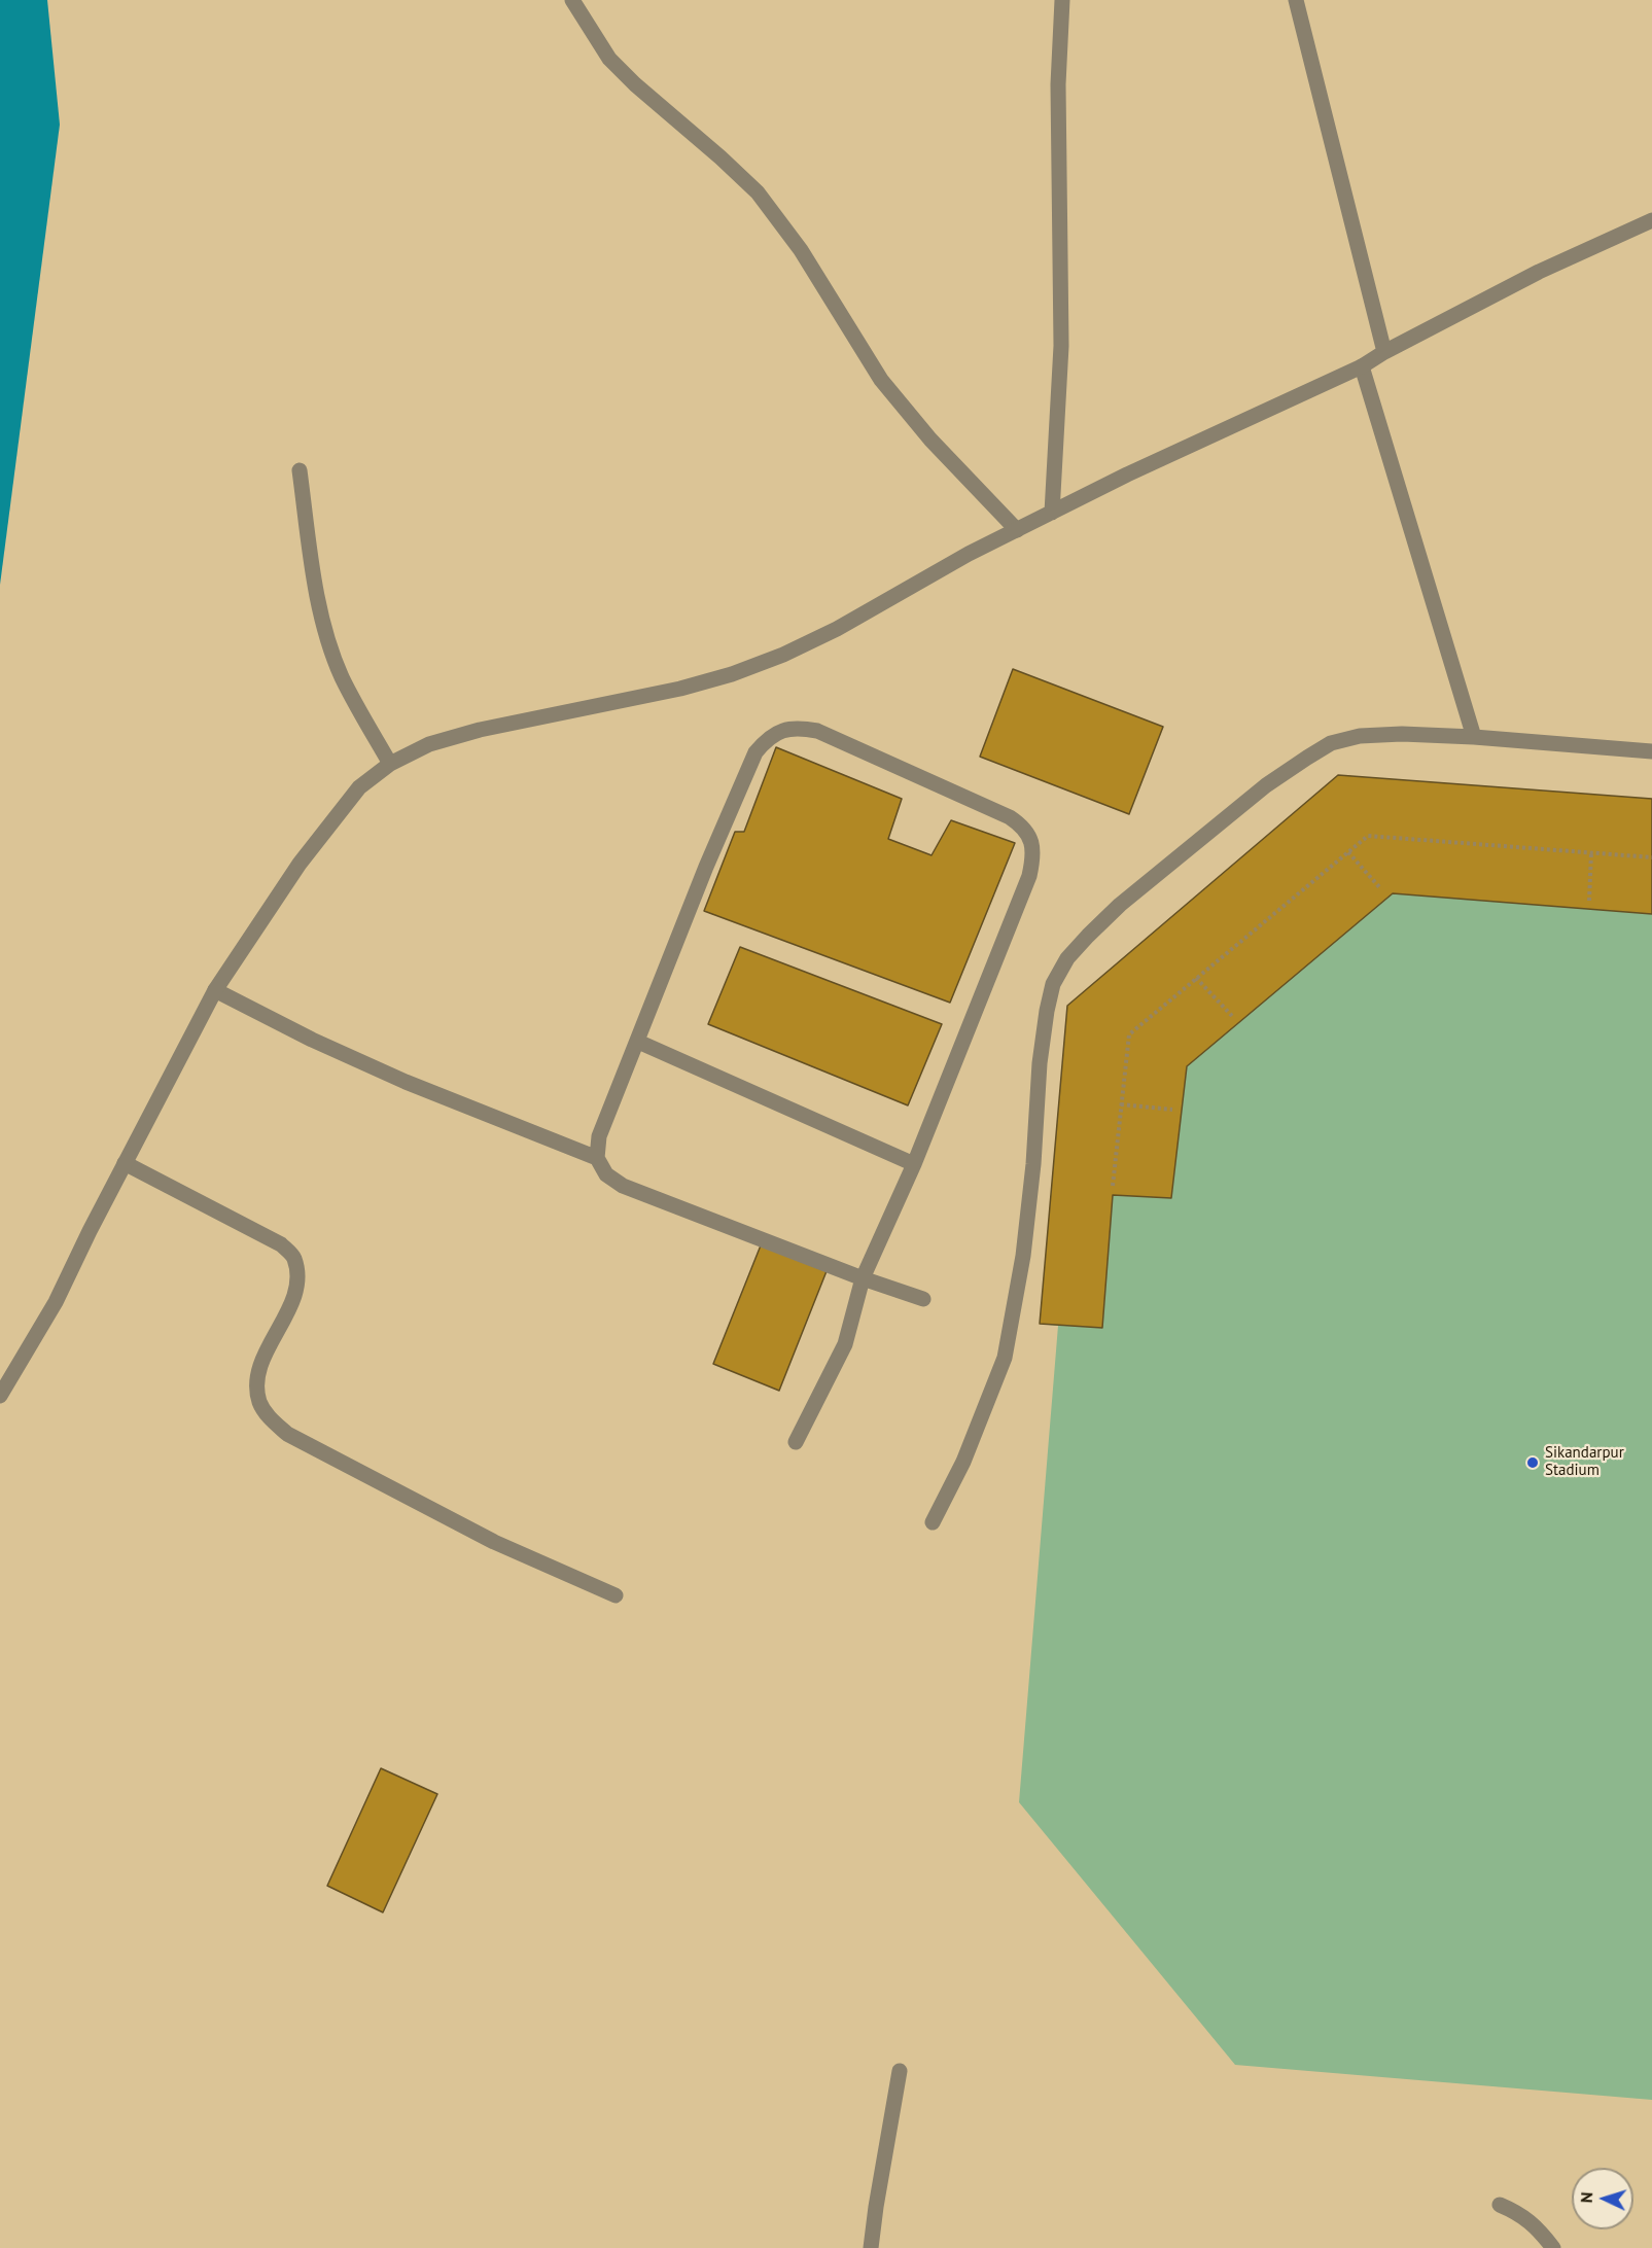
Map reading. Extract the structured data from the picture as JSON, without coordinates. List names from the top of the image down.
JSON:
{
  "places": ["Sikandarpur Stadium"],
  "north": "left"
}
